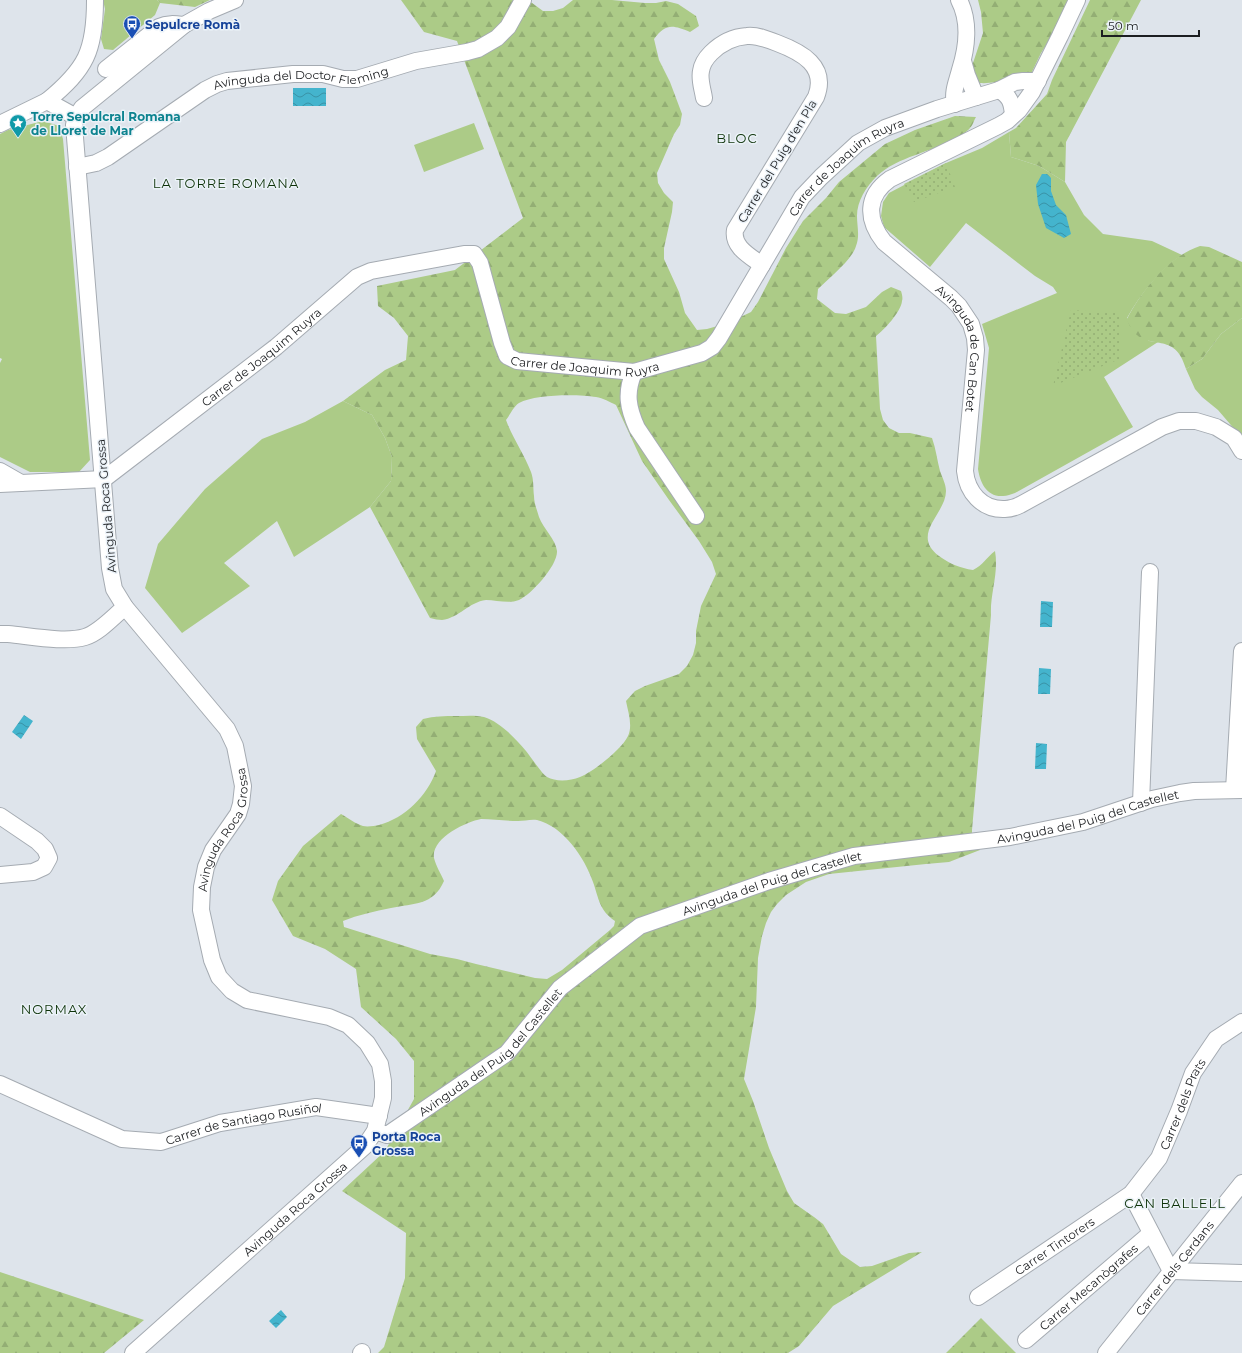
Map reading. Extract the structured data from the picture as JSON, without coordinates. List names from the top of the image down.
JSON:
{
  "streets": {
    "street": [
      "Avinguda del Doctor Fleming",
      "Carrer del Puig d'en Pla",
      "Carrer de Joaquim Ruyra",
      "Avinguda de Can Botet",
      "Avinguda Roca Grossa",
      "Avinguda del Puig del Castellet",
      "Carrer dels Prats",
      "Carrer de Santiago Rusiñol",
      "Carrer Tintorers",
      "Carrer dels Cerdans",
      "Carrer Mecanògrafes"
    ]
  },
  "crossings": [
    ["Avinguda del Doctor Fleming", "Avinguda Roca Grossa"],
    ["Carrer del Puig d'en Pla", "Carrer de Joaquim Ruyra"],
    ["Carrer de Joaquim Ruyra", "Avinguda de Can Botet"],
    ["Carrer de Joaquim Ruyra", "Avinguda Roca Grossa"],
    ["Avinguda Roca Grossa", "Avinguda del Puig del Castellet"],
    ["Avinguda Roca Grossa", "Carrer de Santiago Rusiñol"],
    ["Avinguda del Puig del Castellet", "Carrer de Santiago Rusiñol"],
    ["Carrer dels Prats", "Carrer Tintorers"]
  ],
  "districts": [
    "BLOC",
    "LA TORRE ROMANA",
    "NORMAX",
    "CAN BALLELL"
  ],
  "places": {
    "bus stop": ["Sepulcre Romà", "Porta Roca Grossa"],
    "place": ["Torre Sepulcral Romana de Lloret de Mar"]
  },
  "scale_bar": "50 m"
}
